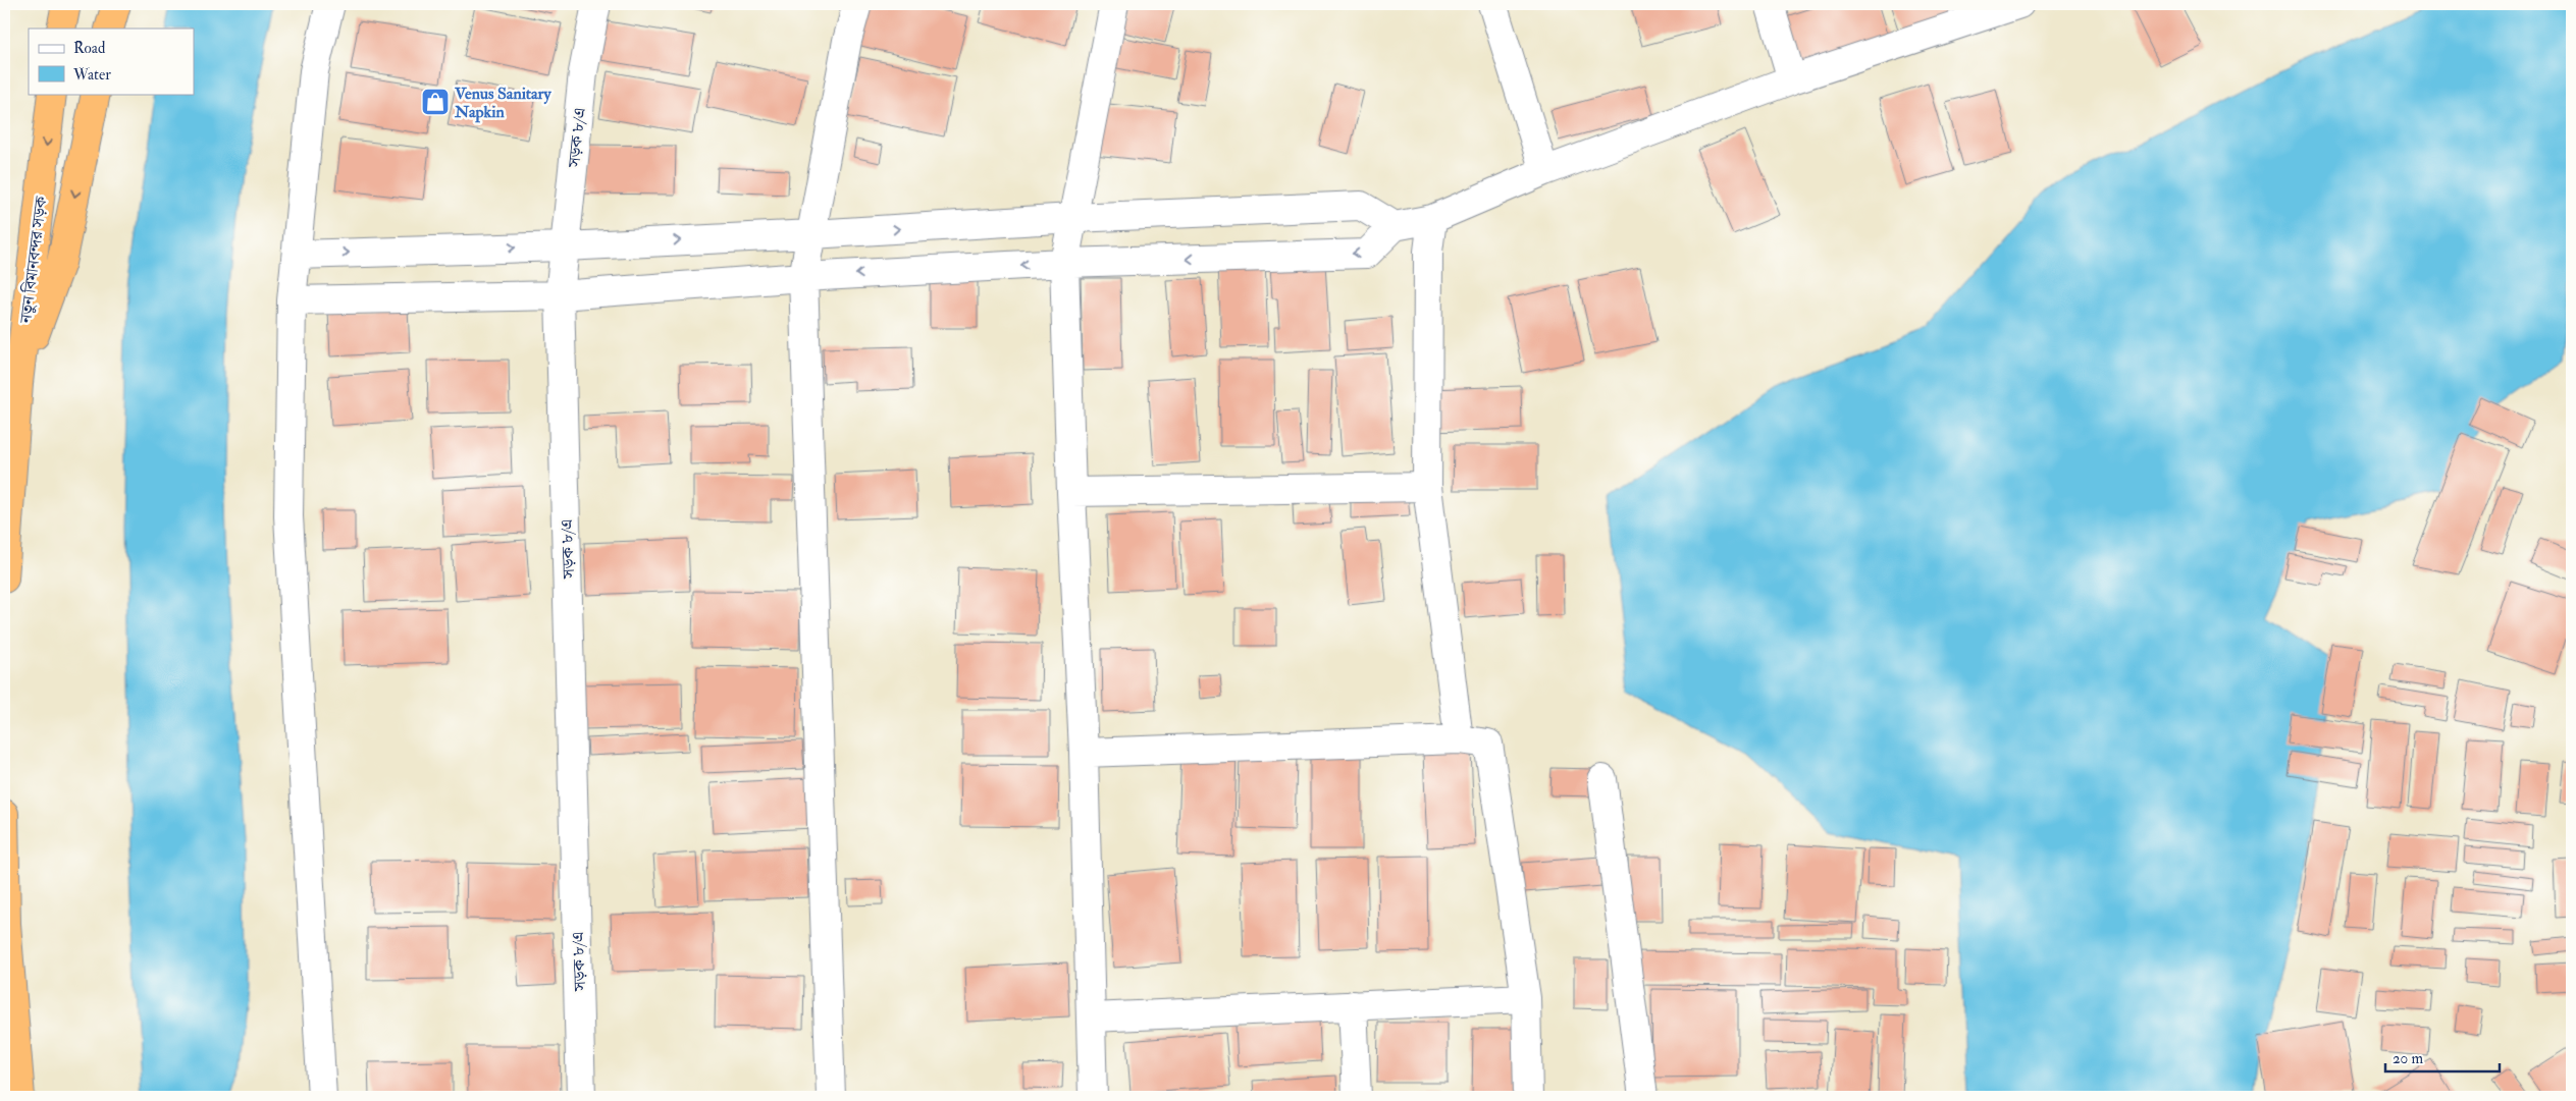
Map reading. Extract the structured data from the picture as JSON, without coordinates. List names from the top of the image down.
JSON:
{
  "streets": {
    "highway": ["নতুন বিমানবন্দর সড়ক"],
    "street": ["সড়ক ৮/এ"]
  },
  "places": {
    "shop": ["Venus Sanitary Napkin"]
  },
  "legend": ["Road", "Water"],
  "scale_bar": "20 m"
}
